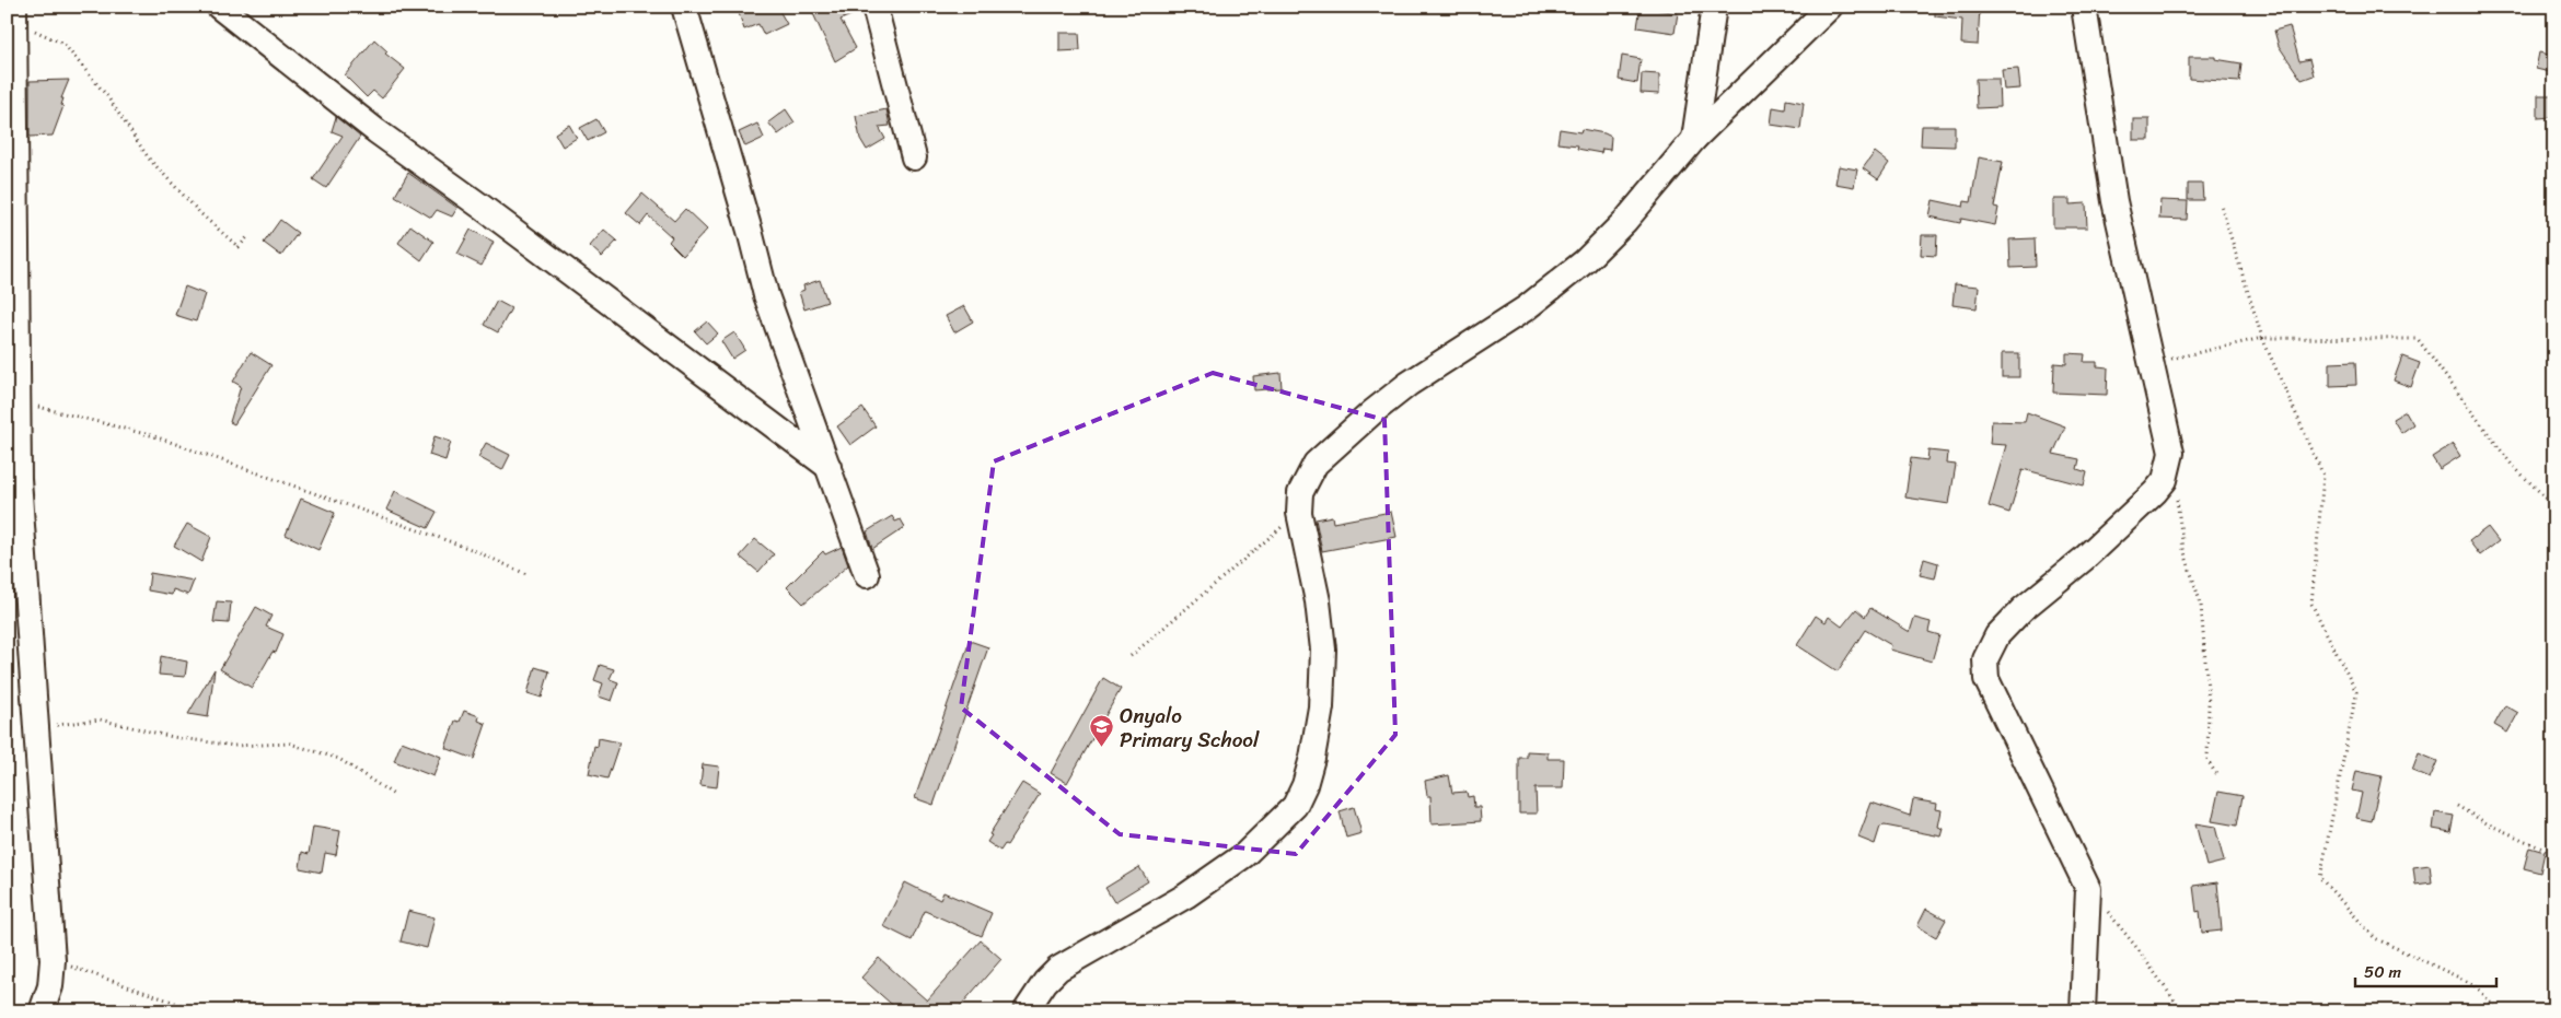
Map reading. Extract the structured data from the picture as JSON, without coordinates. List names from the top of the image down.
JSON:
{
  "places": {
    "school or university": ["Onyalo Primary School"]
  },
  "scale_bar": "50 m"
}
